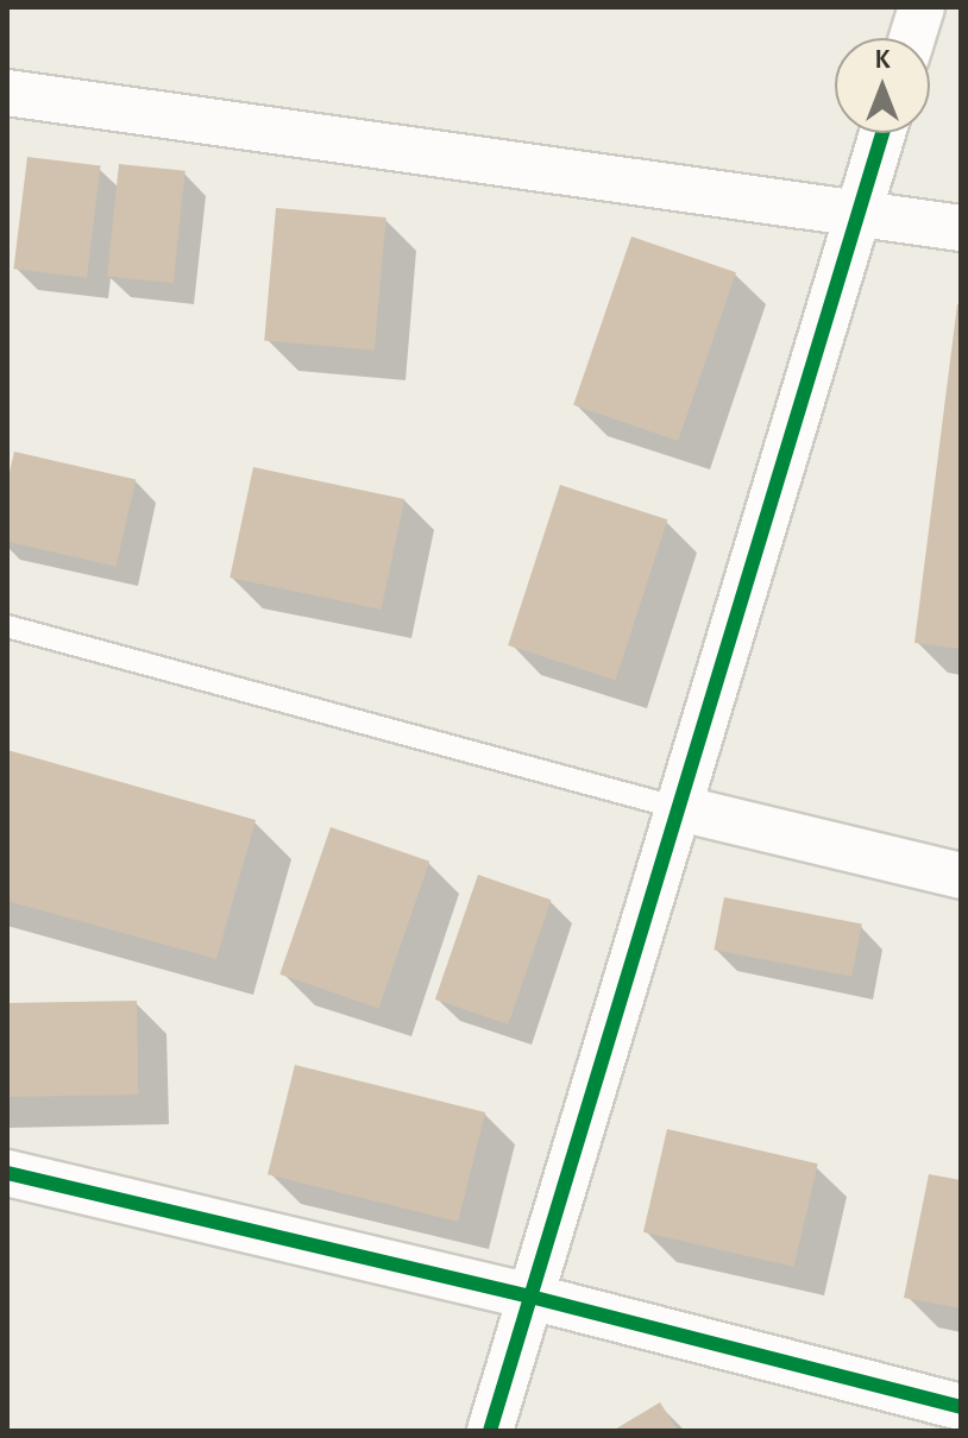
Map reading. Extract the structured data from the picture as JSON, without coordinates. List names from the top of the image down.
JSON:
{
  "north": "top"
}
